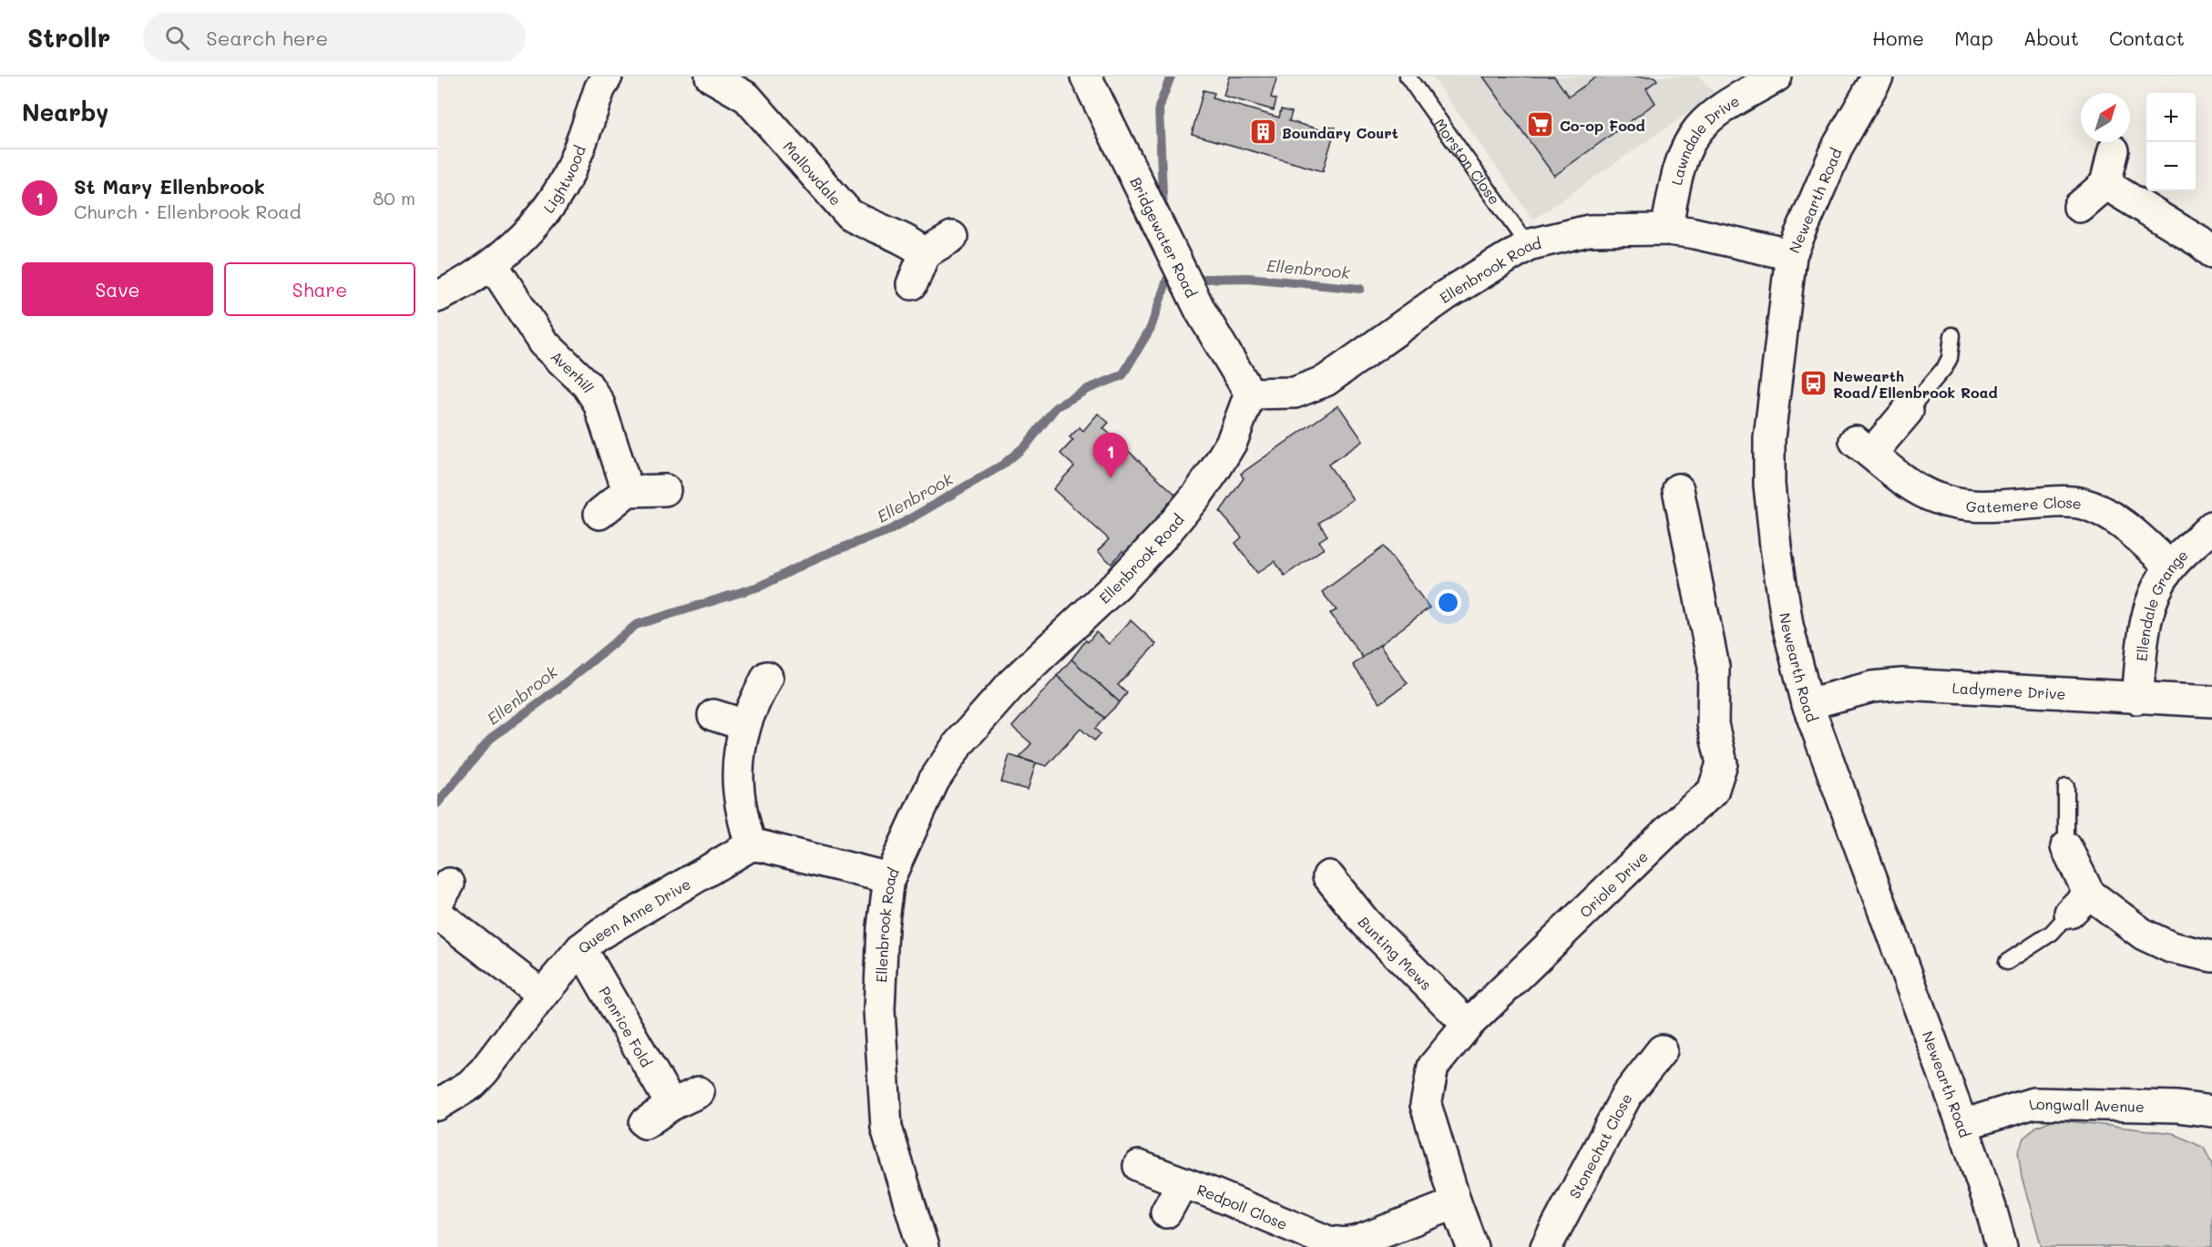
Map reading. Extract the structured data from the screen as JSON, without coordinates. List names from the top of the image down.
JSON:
{
  "streets": {
    "street": [
      "Lawndale Drive",
      "Mallowdale",
      "Lightwood",
      "Newearth Road",
      "Bridgewater Road",
      "Ellenbrook Road",
      "Averhill",
      "Gatemere Close",
      "Ellendale Grange",
      "Ladymere Drive",
      "Oriole Drive",
      "Queen Anne Drive",
      "Bunting Mews",
      "Penrice Fold",
      "Longwall Avenue",
      "Stonechat Close",
      "Redpoll Close"
    ],
    "lane": ["Morston Close"]
  },
  "crossings": [
    ["Lawndale Drive", "Ellenbrook Road"],
    ["Morston Close", "Ellenbrook Road"],
    ["Lightwood", "Averhill"],
    ["Newearth Road", "Ellenbrook Road"],
    ["Newearth Road", "Ladymere Drive"],
    ["Newearth Road", "Longwall Avenue"],
    ["Bridgewater Road", "Ellenbrook Road"],
    ["Gatemere Close", "Ellendale Grange"],
    ["Ellendale Grange", "Ladymere Drive"],
    ["Oriole Drive", "Bunting Mews"],
    ["Oriole Drive", "Redpoll Close"],
    ["Queen Anne Drive", "Penrice Fold"]
  ],
  "water": ["Ellenbrook"],
  "places": {
    "supermarket": ["Co-op Food"],
    "building": ["Boundary Court"],
    "bus stop": ["Newearth Road/Ellenbrook Road"]
  },
  "north": "top right",
  "page": {
    "header": "Strollr",
    "search": "Search here",
    "nav": [
      "Home",
      "Map",
      "About",
      "Contact"
    ],
    "heading": "Nearby",
    "map_buttons": ["+", "−"],
    "list": [
      {
        "mark": "1",
        "name": "St Mary Ellenbrook",
        "note": "Church · Ellenbrook Road",
        "value": "80 m"
      }
    ],
    "buttons": ["Save", "Share"],
    "pins": "1"
  }
}
